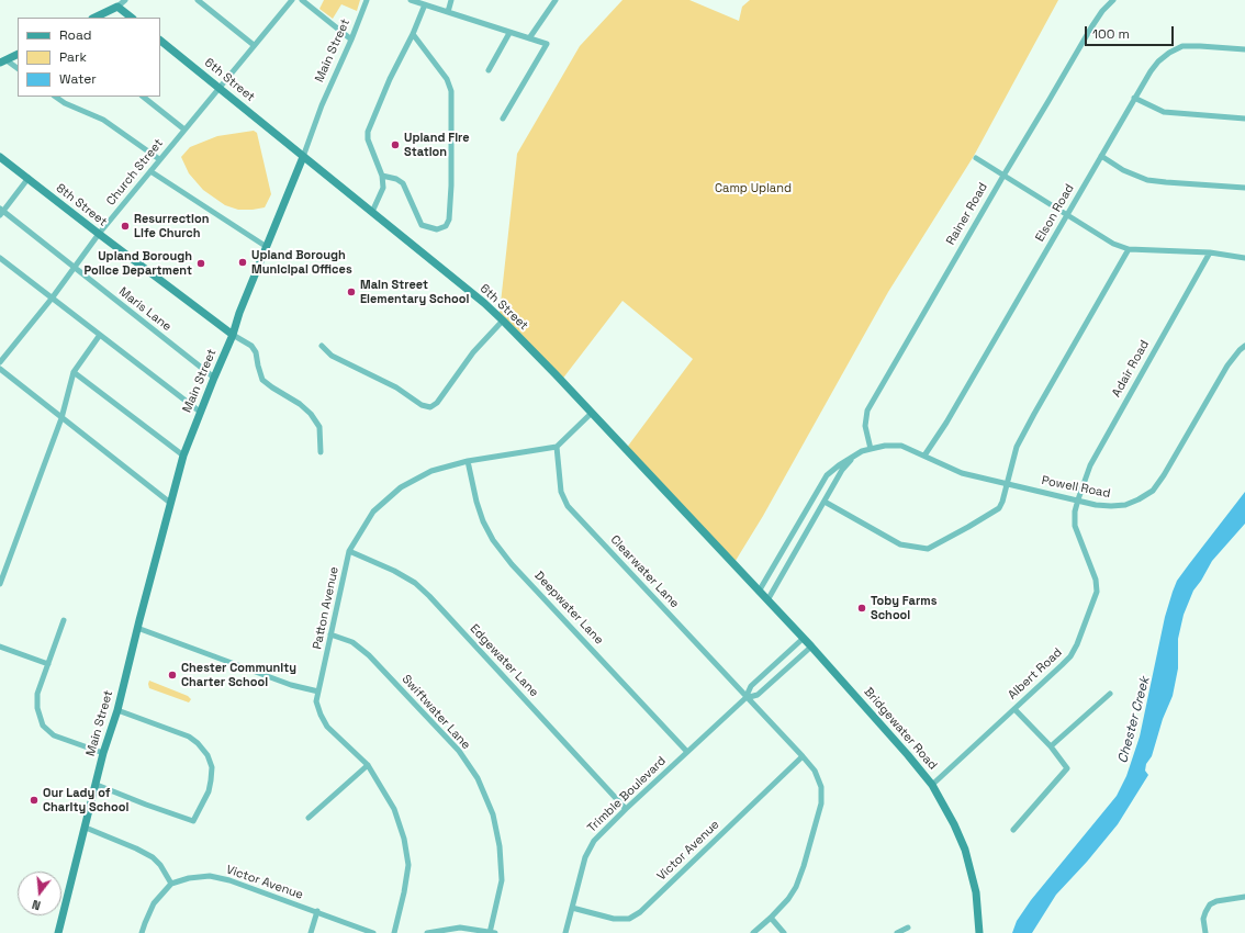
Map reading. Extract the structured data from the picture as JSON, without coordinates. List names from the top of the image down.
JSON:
{
  "streets": {
    "street": [
      "Main Street",
      "6th Street",
      "Church Street",
      "8th Street",
      "Elson Road",
      "Rainer Road",
      "Maris Lane",
      "Adair Road",
      "Powell Road",
      "Clearwater Lane",
      "Patton Avenue",
      "Deepwater Lane",
      "Edgewater Lane",
      "Albert Road",
      "Swiftwater Lane",
      "Bridgewater Road",
      "Trimble Boulevard",
      "Victor Avenue"
    ]
  },
  "crossings": [
    ["Main Street", "6th Street"],
    ["Main Street", "8th Street"],
    ["Main Street", "Maris Lane"],
    ["6th Street", "Church Street"],
    ["6th Street", "Bridgewater Road"],
    ["Church Street", "8th Street"],
    ["Church Street", "Maris Lane"],
    ["Elson Road", "Powell Road"],
    ["Rainer Road", "Powell Road"],
    ["Adair Road", "Powell Road"],
    ["Adair Road", "Albert Road"],
    ["Powell Road", "Albert Road"],
    ["Powell Road", "Bridgewater Road"],
    ["Clearwater Lane", "Patton Avenue"],
    ["Clearwater Lane", "Trimble Boulevard"],
    ["Clearwater Lane", "Victor Avenue"],
    ["Patton Avenue", "Deepwater Lane"],
    ["Patton Avenue", "Edgewater Lane"],
    ["Patton Avenue", "Swiftwater Lane"],
    ["Deepwater Lane", "Trimble Boulevard"],
    ["Edgewater Lane", "Trimble Boulevard"],
    ["Albert Road", "Bridgewater Road"],
    ["Bridgewater Road", "Trimble Boulevard"],
    ["Trimble Boulevard", "Victor Avenue"]
  ],
  "water": ["Chester Creek"],
  "parks": ["Camp Upland"],
  "places": [
    "Upland Fire Station",
    "Resurrection Life Church",
    "Upland Borough Municipal Offices",
    "Upland Borough Police Department",
    "Main Street Elementary School",
    "Toby Farms School",
    "Chester Community Charter School",
    "Our Lady of Charity School"
  ],
  "legend": ["Road", "Park", "Water"],
  "scale_bar": "100 m",
  "north": "bottom"
}
